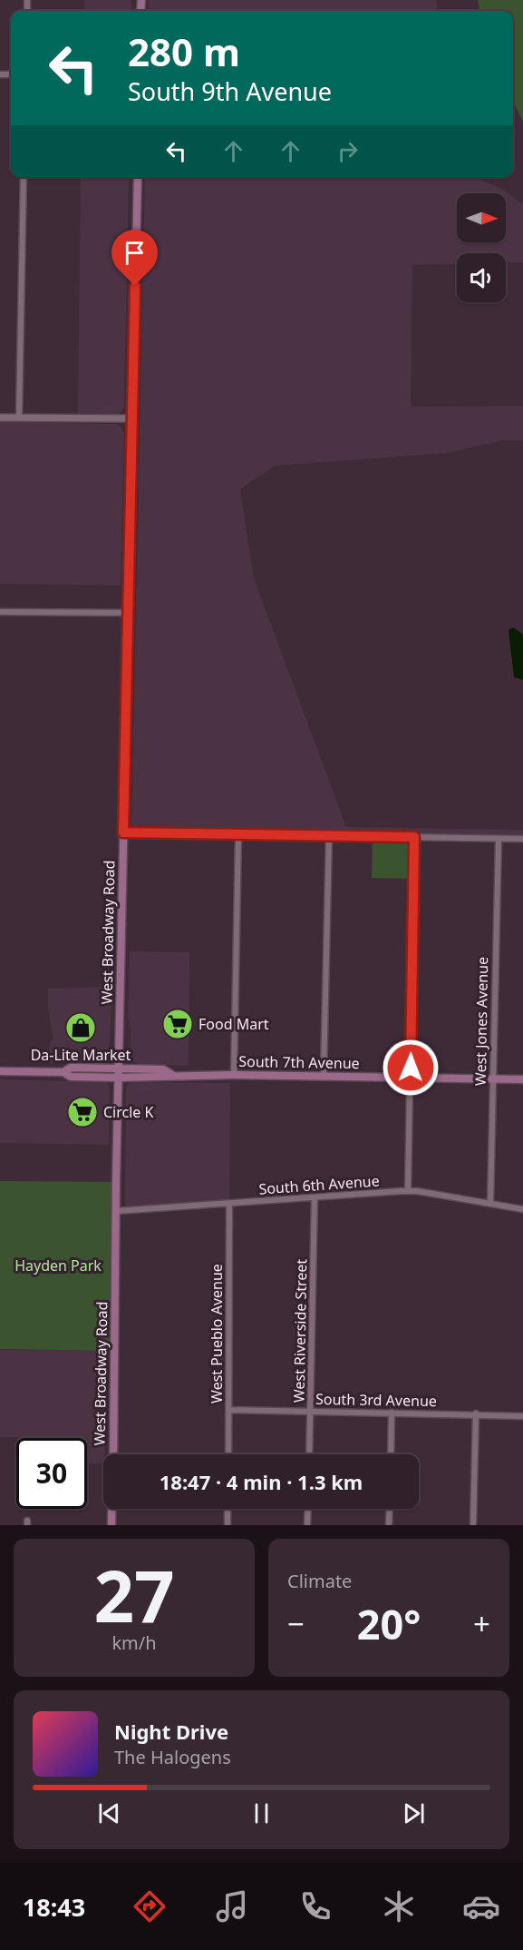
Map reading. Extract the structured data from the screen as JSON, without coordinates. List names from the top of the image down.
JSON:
{
  "streets": {
    "main road": ["West Broadway Road", "South 7th Avenue"],
    "street": [
      "West Jones Avenue",
      "South 6th Avenue",
      "West Riverside Street",
      "West Pueblo Avenue",
      "South 3rd Avenue"
    ]
  },
  "crossings": [
    ["West Broadway Road", "South 7th Avenue"],
    ["West Broadway Road", "South 6th Avenue"],
    ["West Jones Avenue", "South 7th Avenue"],
    ["West Jones Avenue", "South 6th Avenue"],
    ["South 6th Avenue", "West Riverside Street"],
    ["South 6th Avenue", "West Pueblo Avenue"],
    ["West Riverside Street", "South 3rd Avenue"],
    ["West Pueblo Avenue", "South 3rd Avenue"]
  ],
  "parks": ["Hayden Park"],
  "places": {
    "supermarket": ["Food Mart", "Circle K"],
    "shop": ["Da-Lite Market"]
  },
  "north": "right",
  "page": {
    "turn": ["280 m", "South 9th Avenue"],
    "limit": "30",
    "trip": "18:47 · 4 min · 1.3 km",
    "tile": [
      ["27", "km/h"],
      "Climate"
    ],
    "heat": ["−", "20°", "+"],
    "song": ["Night Drive", "The Halogens"],
    "tabs": "18:43"
  }
}
